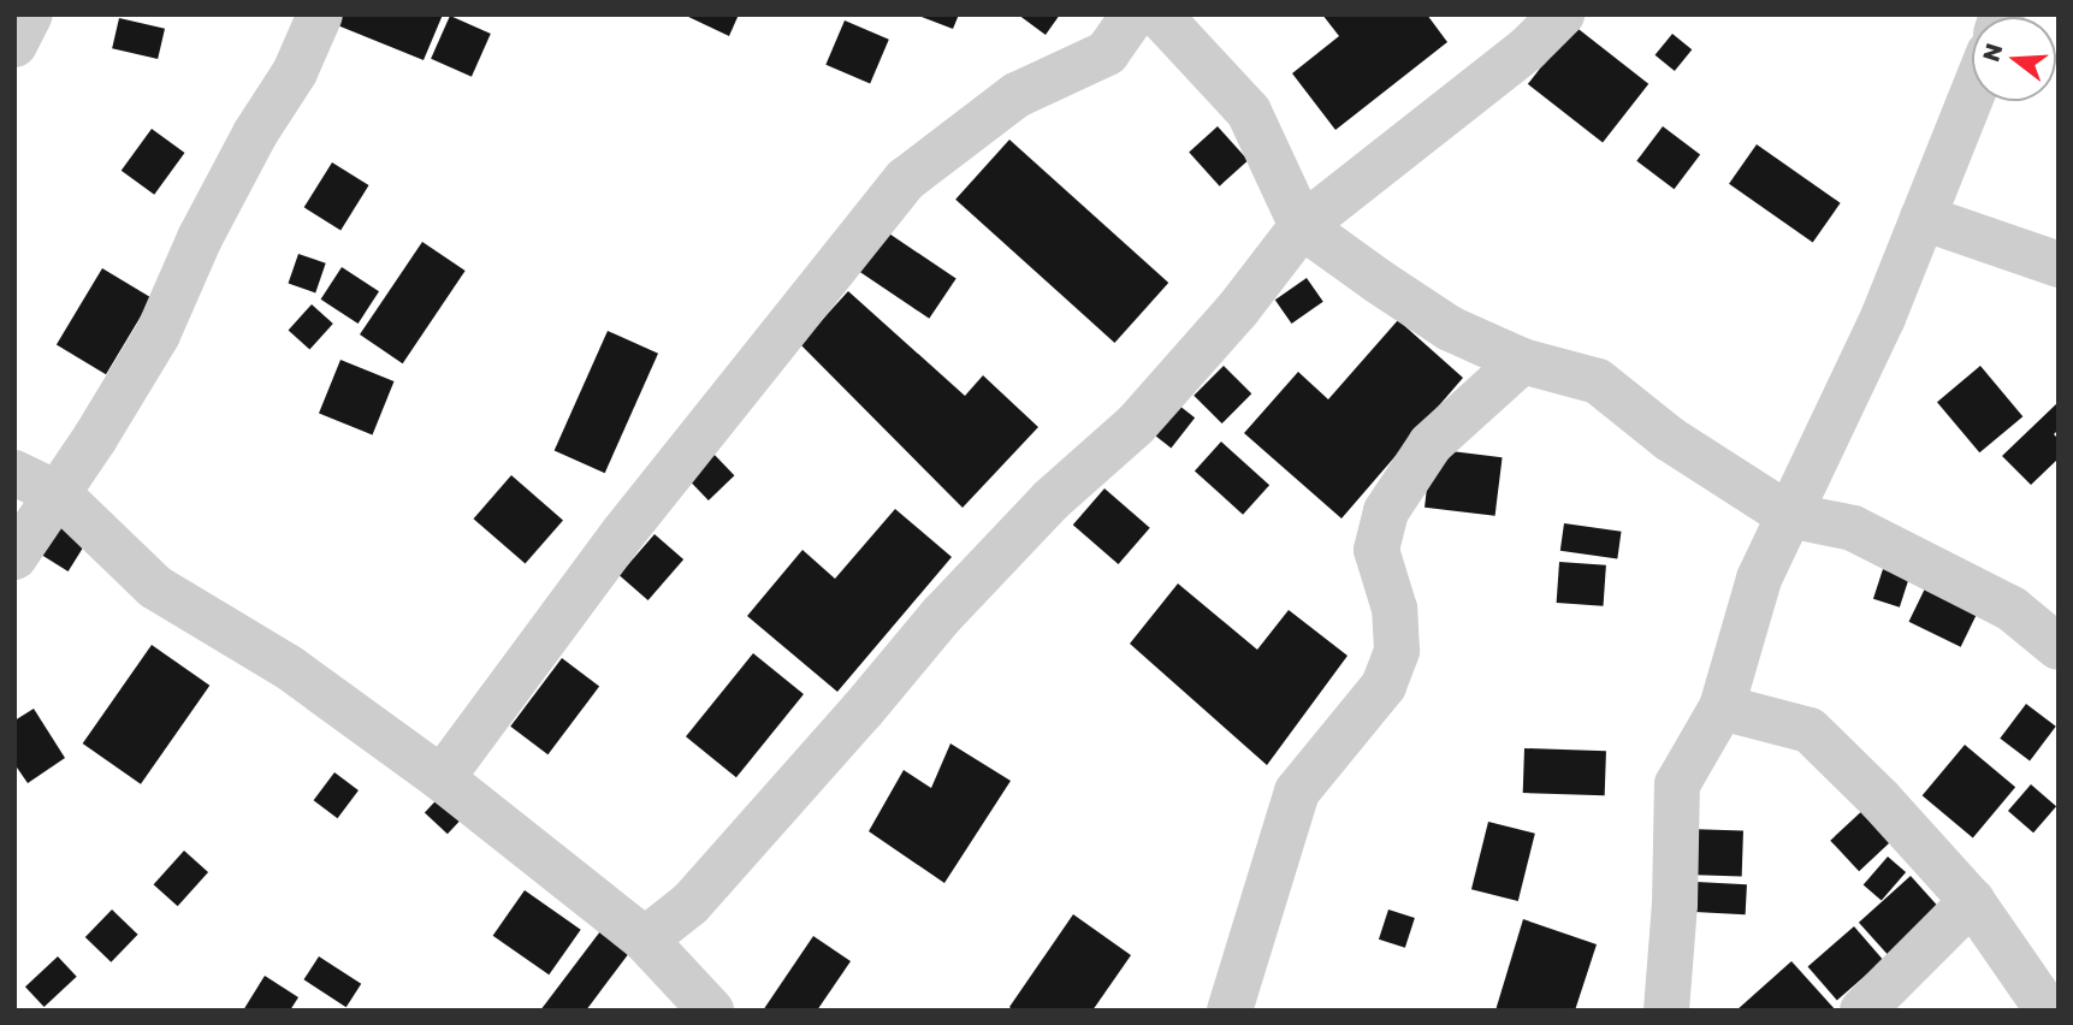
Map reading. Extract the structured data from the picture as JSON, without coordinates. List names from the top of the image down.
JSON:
{
  "north": "left"
}
